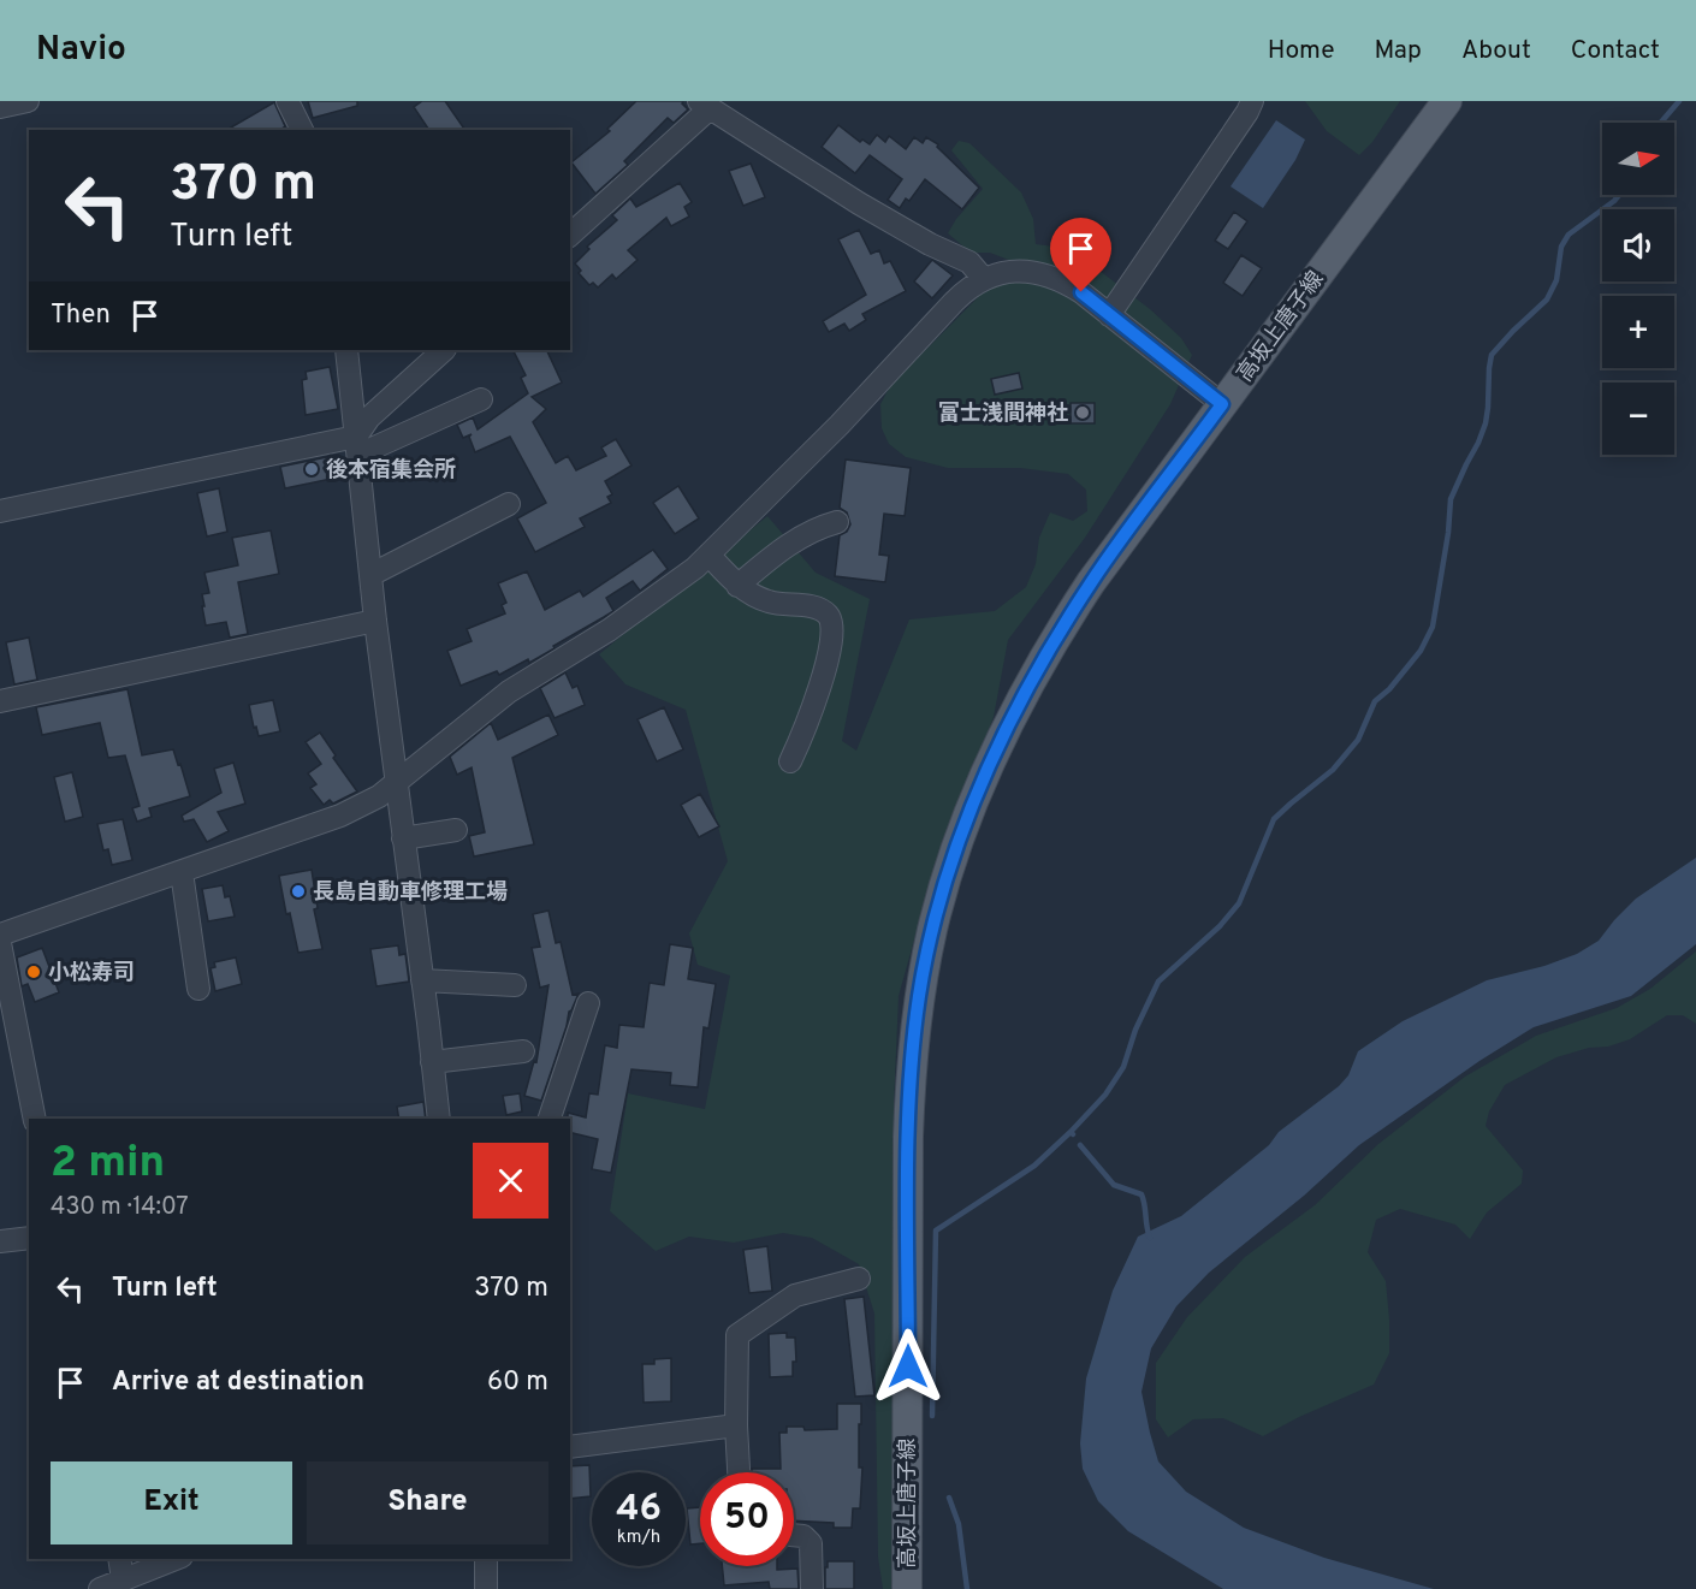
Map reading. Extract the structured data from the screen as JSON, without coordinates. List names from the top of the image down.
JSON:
{
  "streets": {
    "main road": ["高坂上唐子線"]
  },
  "places": [
    "富士浅間神社",
    "後本宿集会所",
    "長島自動車修理工場",
    "小松寿司"
  ],
  "north": "right",
  "page": {
    "header": "Navio",
    "nav": [
      "Home",
      "Map",
      "About",
      "Contact"
    ],
    "map_buttons": ["+", "−"],
    "turn": ["370 m", "Turn left"],
    "then": "Then",
    "heading": ["2 min", "430 m · 14:07"],
    "list": [
      {
        "name": "Turn left",
        "value": "370 m"
      },
      {
        "name": "Arrive at destination",
        "value": "60 m"
      }
    ],
    "buttons": ["Exit", "Share"],
    "speed": "46 km/h",
    "limit": "50"
  }
}
